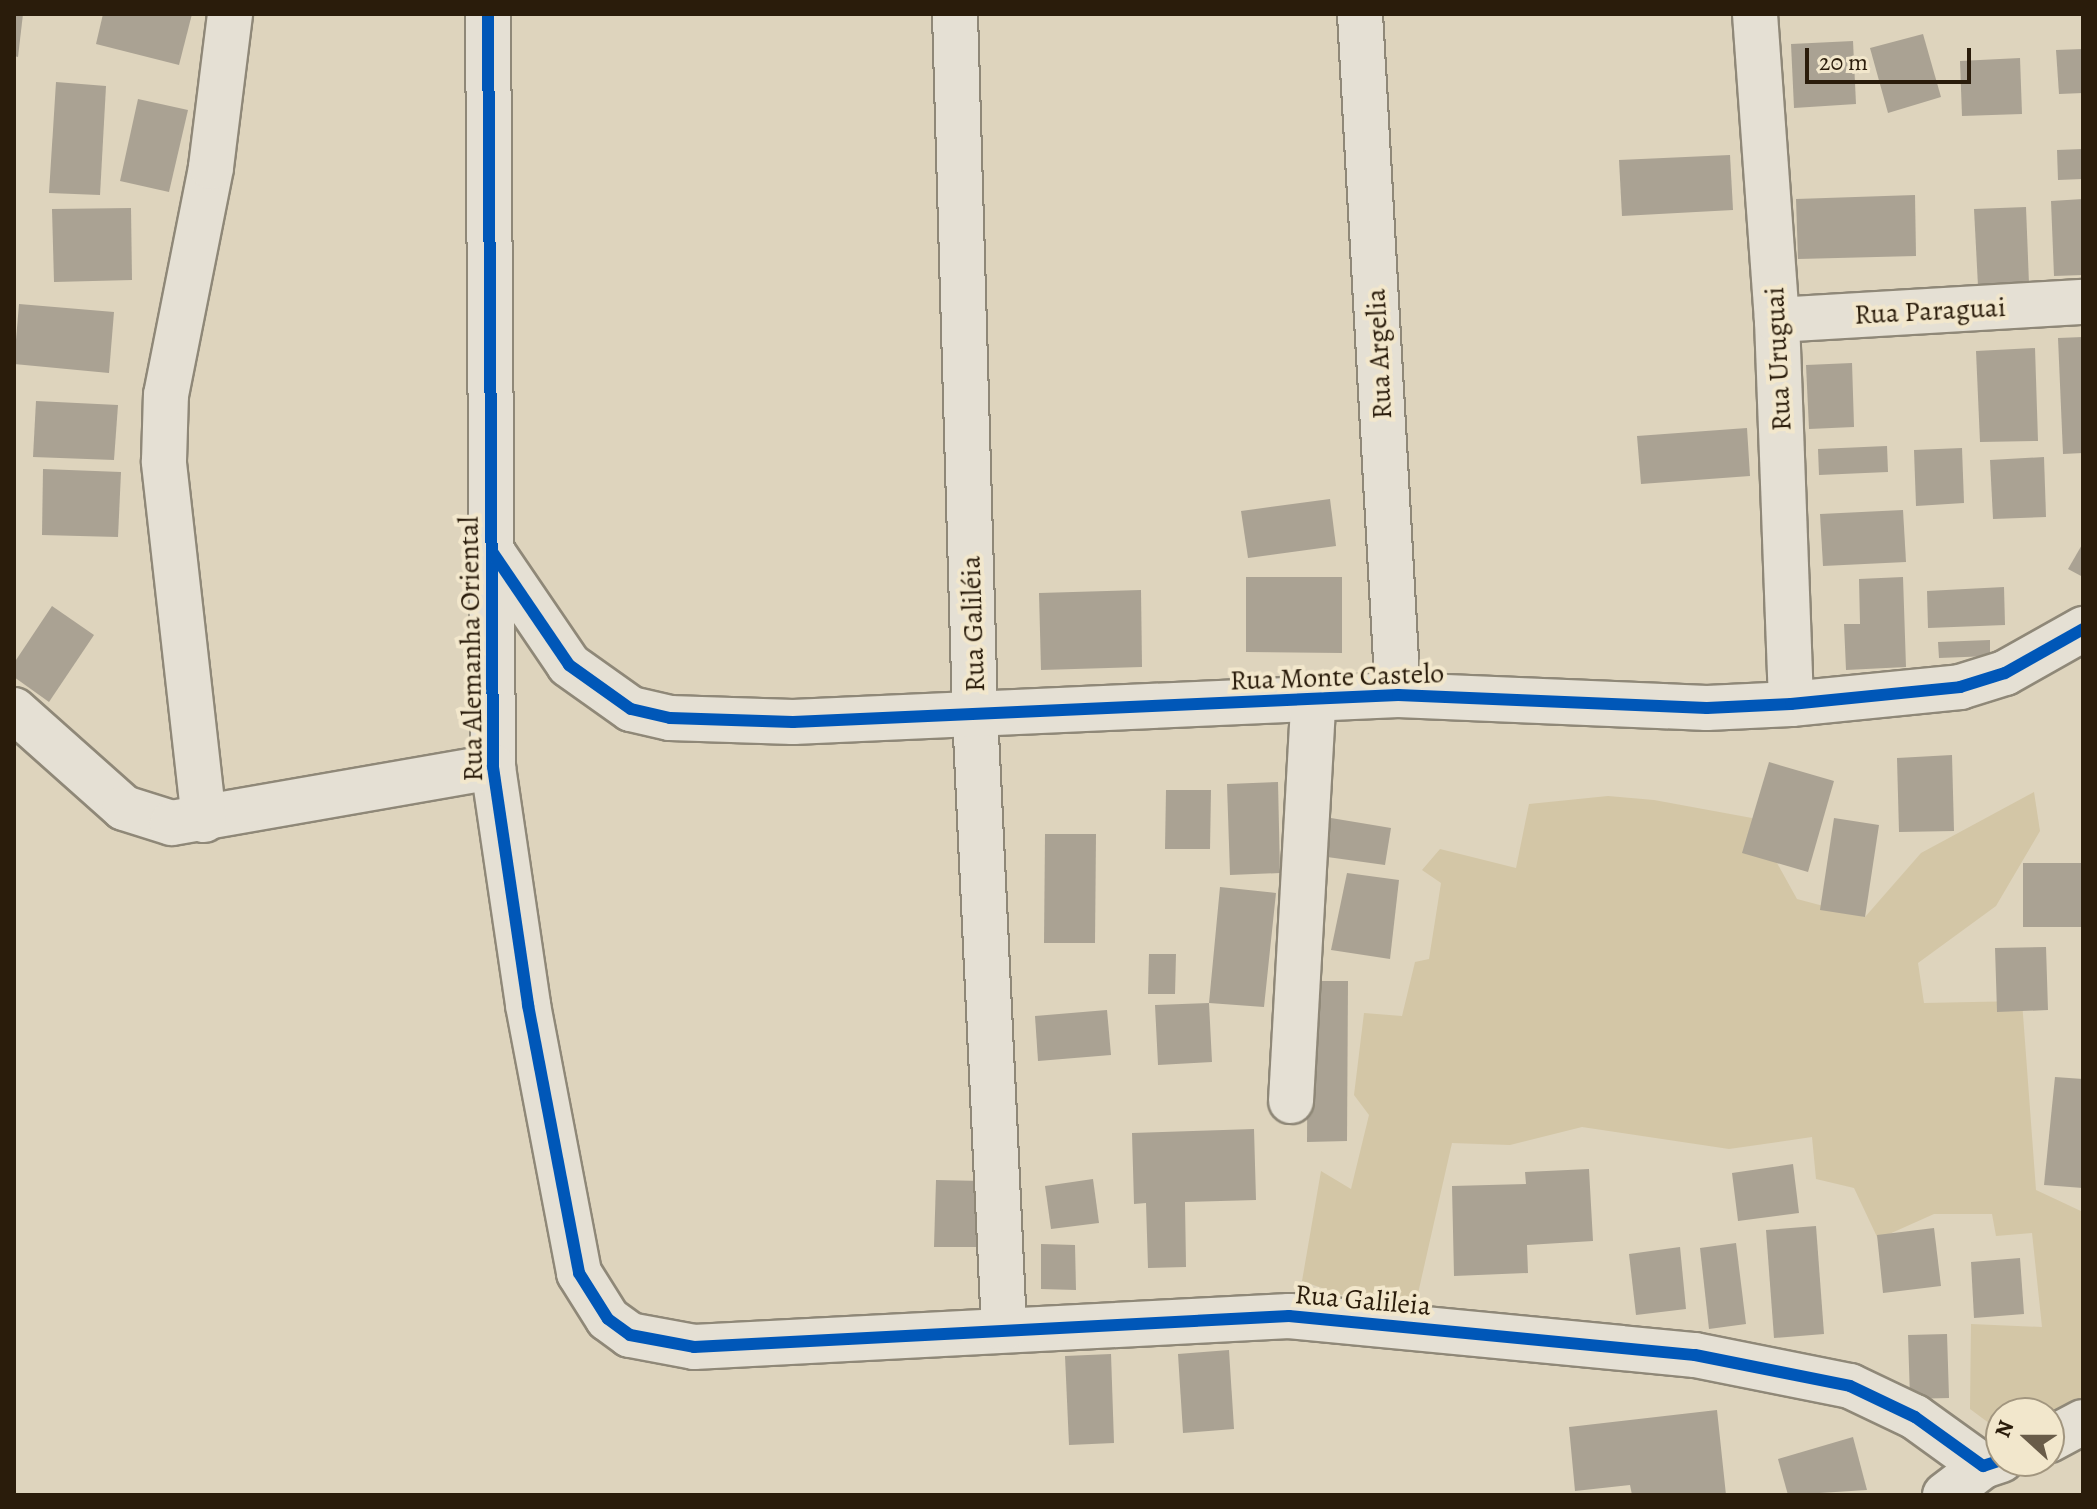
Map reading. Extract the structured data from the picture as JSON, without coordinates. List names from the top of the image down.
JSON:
{
  "streets": {
    "street": [
      "Rua Paraguai",
      "Rua Argelia",
      "Rua Uruguai",
      "Rua Galiléia",
      "Rua Alemanha Oriental",
      "Rua Monte Castelo",
      "Rua Galileia"
    ]
  },
  "crossings": [
    ["Rua Paraguai", "Rua Uruguai"],
    ["Rua Argelia", "Rua Monte Castelo"],
    ["Rua Uruguai", "Rua Monte Castelo"],
    ["Rua Galiléia", "Rua Monte Castelo"],
    ["Rua Galiléia", "Rua Galileia"],
    ["Rua Alemanha Oriental", "Rua Monte Castelo"],
    ["Rua Alemanha Oriental", "Rua Galileia"]
  ],
  "scale_bar": "20 m",
  "north": "left"
}
